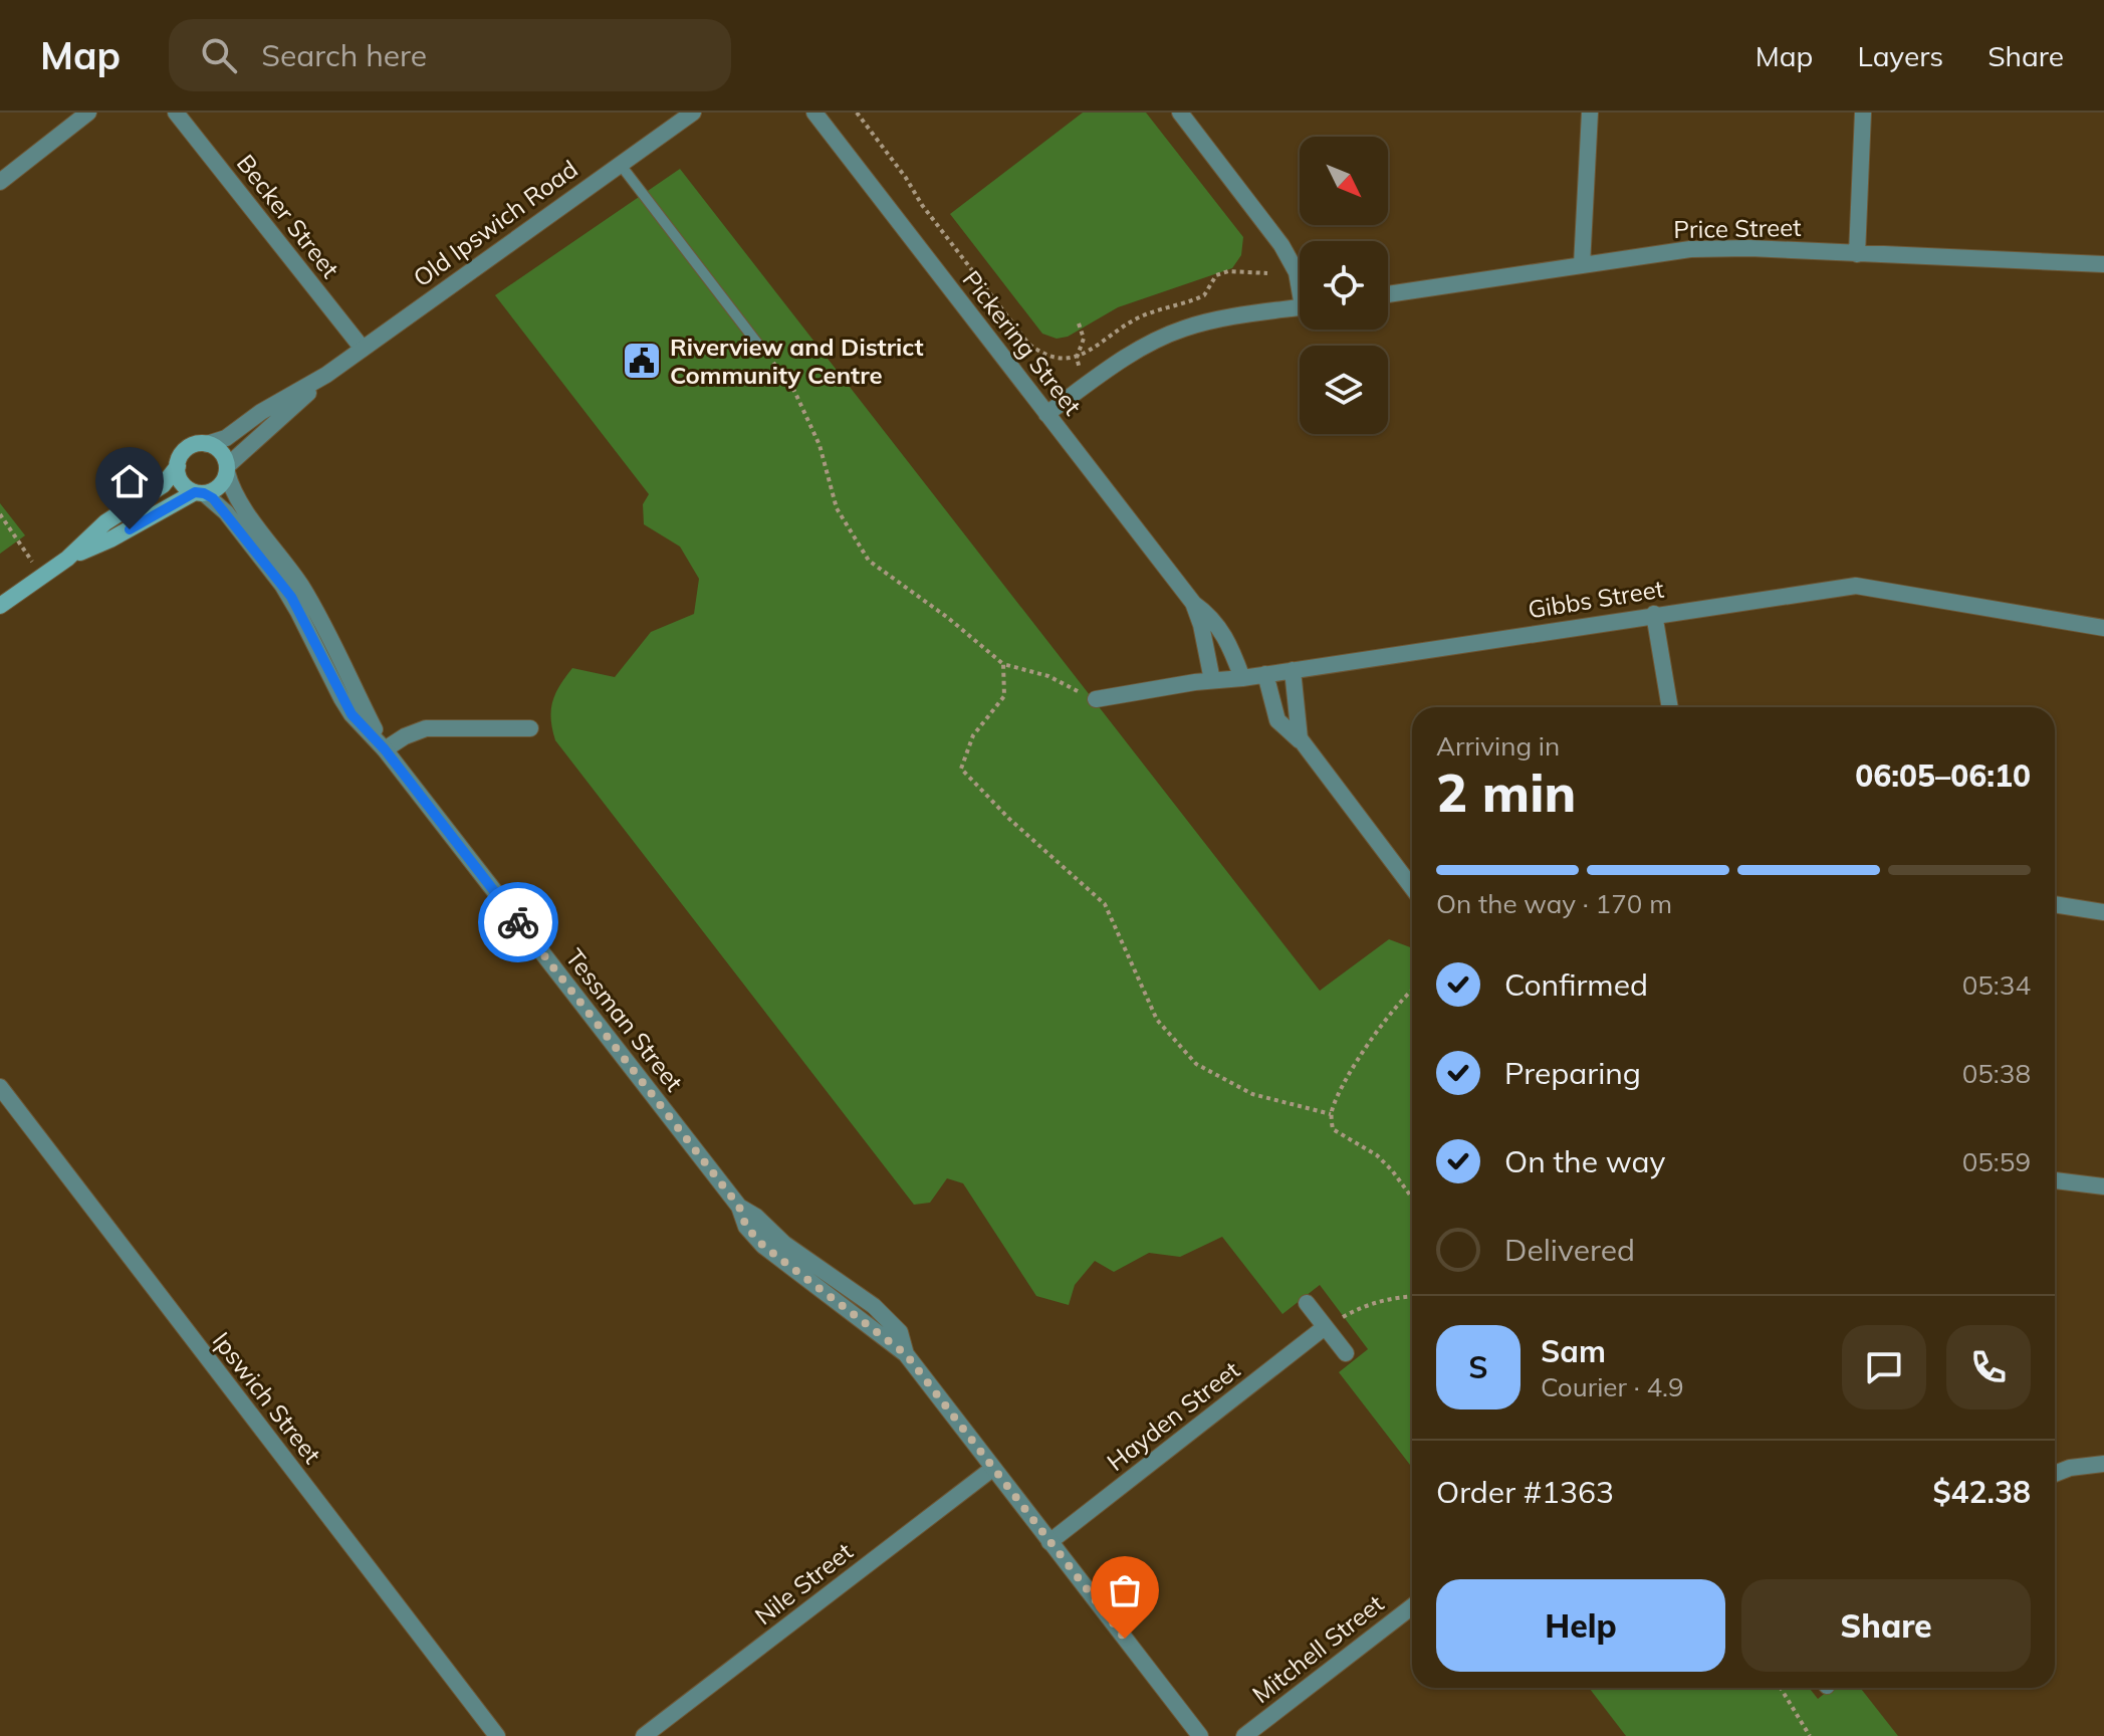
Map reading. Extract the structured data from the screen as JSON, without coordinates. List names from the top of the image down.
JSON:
{
  "streets": {
    "street": [
      "Becker Street",
      "Old Ipswich Road",
      "Price Street",
      "Pickering Street",
      "Gibbs Street",
      "Tessman Street",
      "Ipswich Street",
      "Hayden Street",
      "Nile Street",
      "Mitchell Street"
    ]
  },
  "crossings": [
    ["Becker Street", "Old Ipswich Road"],
    ["Old Ipswich Road", "Tessman Street"],
    ["Pickering Street", "Gibbs Street"],
    ["Tessman Street", "Hayden Street"],
    ["Tessman Street", "Nile Street"]
  ],
  "places": {
    "public building": ["Riverview and District Community Centre"]
  },
  "north": "bottom right",
  "page": {
    "header": "Map",
    "search": "Search here",
    "nav": ["Map", "Layers", "Share"],
    "heading": ["2 min", "Arriving in", "06:05–06:10"],
    "panel": [
      "Sam",
      "Courier · 4.9",
      "Order #1363",
      "$42.38"
    ],
    "bar": "On the way · 170 m",
    "list": [
      ["Confirmed", "05:34"],
      ["Preparing", "05:38"],
      ["On the way", "05:59"],
      "Delivered"
    ],
    "round": "S",
    "buttons": ["Help", "Share"]
  }
}
